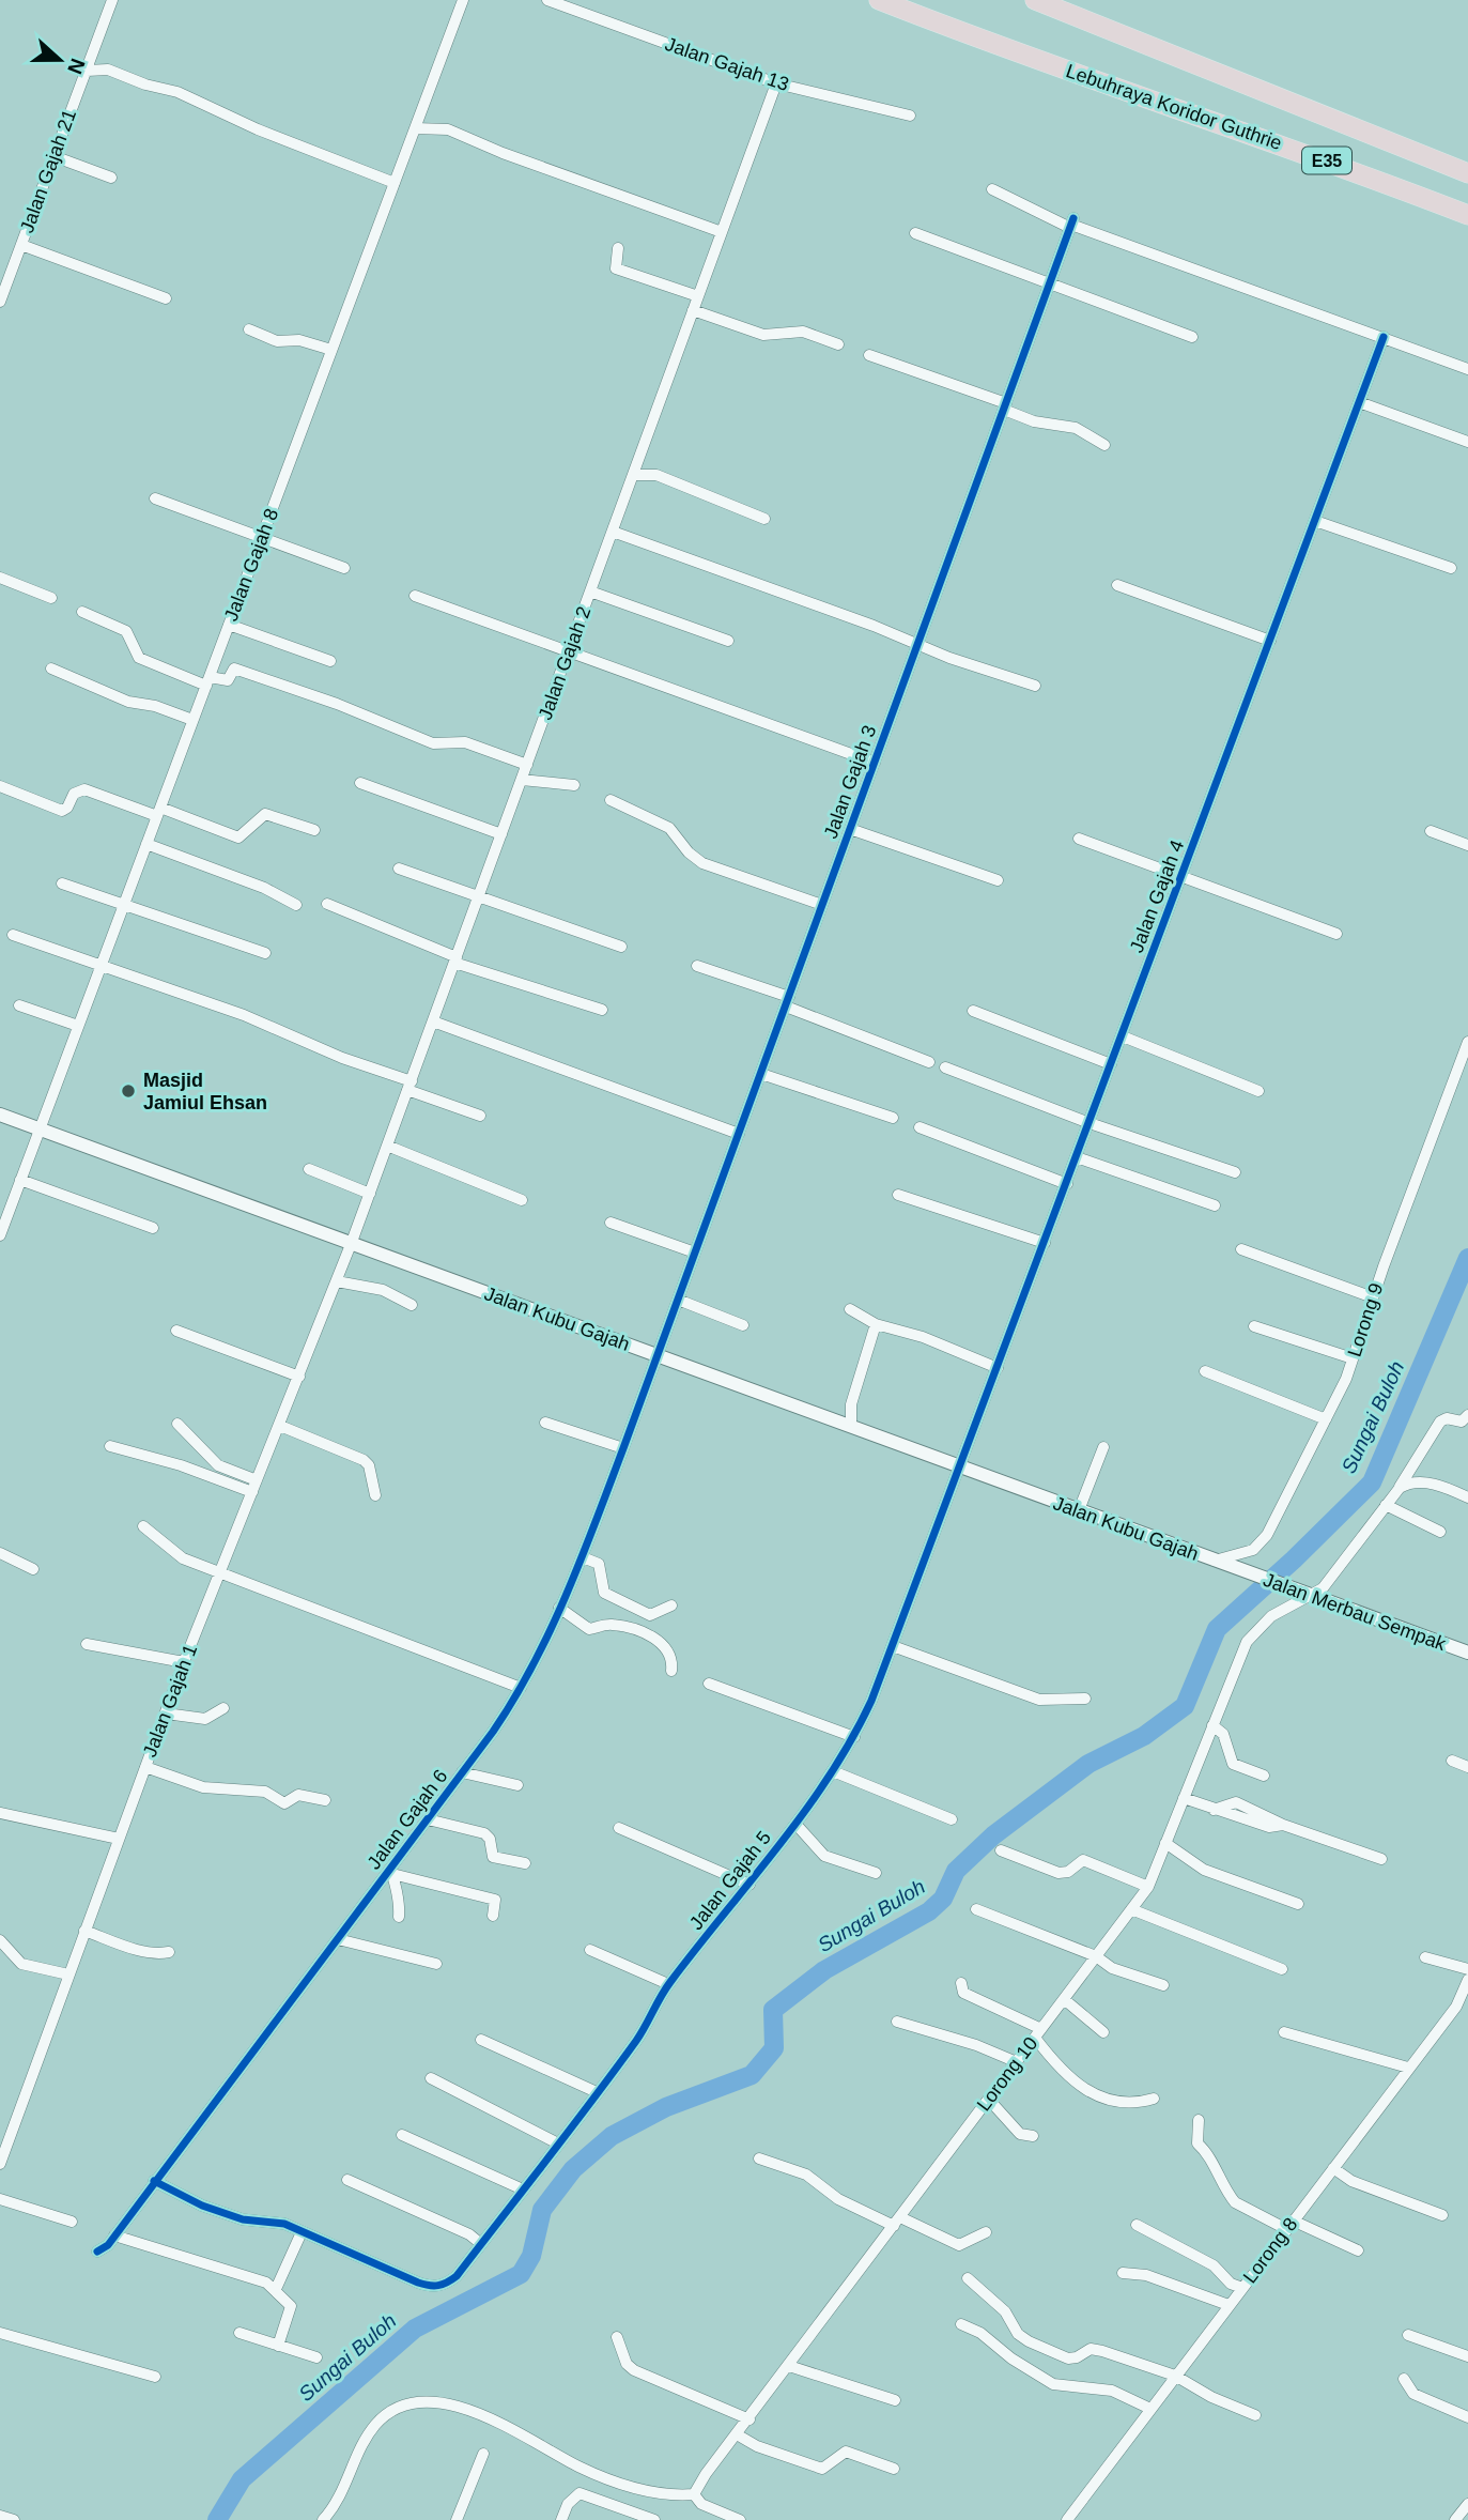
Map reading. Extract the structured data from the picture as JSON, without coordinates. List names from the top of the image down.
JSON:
{
  "streets": {
    "highway": ["Lebuhraya Koridor Guthrie", "E35"],
    "street": [
      "Jalan Gajah 13",
      "Jalan Gajah 21",
      "Jalan Gajah 8",
      "Jalan Gajah 2",
      "Jalan Gajah 3",
      "Jalan Gajah 4",
      "Jalan Kubu Gajah",
      "Lorong 9",
      "Jalan Merbau Sempak",
      "Jalan Gajah 1",
      "Jalan Gajah 6",
      "Jalan Gajah 5",
      "Lorong 10",
      "Lorong 8"
    ]
  },
  "crossings": [
    ["Jalan Gajah 13", "Jalan Gajah 2"],
    ["Jalan Gajah 8", "Jalan Kubu Gajah"],
    ["Jalan Gajah 2", "Jalan Kubu Gajah"],
    ["Jalan Gajah 2", "Jalan Gajah 1"],
    ["Jalan Gajah 3", "Jalan Kubu Gajah"],
    ["Jalan Gajah 3", "Jalan Gajah 6"],
    ["Jalan Gajah 4", "Jalan Kubu Gajah"],
    ["Jalan Gajah 4", "Jalan Gajah 5"],
    ["Jalan Kubu Gajah", "Lorong 9"],
    ["Jalan Kubu Gajah", "Jalan Merbau Sempak"],
    ["Jalan Kubu Gajah", "Jalan Gajah 1"],
    ["Jalan Kubu Gajah", "Jalan Gajah 6"],
    ["Jalan Kubu Gajah", "Jalan Gajah 5"],
    ["Jalan Merbau Sempak", "Lorong 10"]
  ],
  "water": ["Sungai Buloh"],
  "places": ["Masjid Jamiul Ehsan"],
  "north": "right"
}
